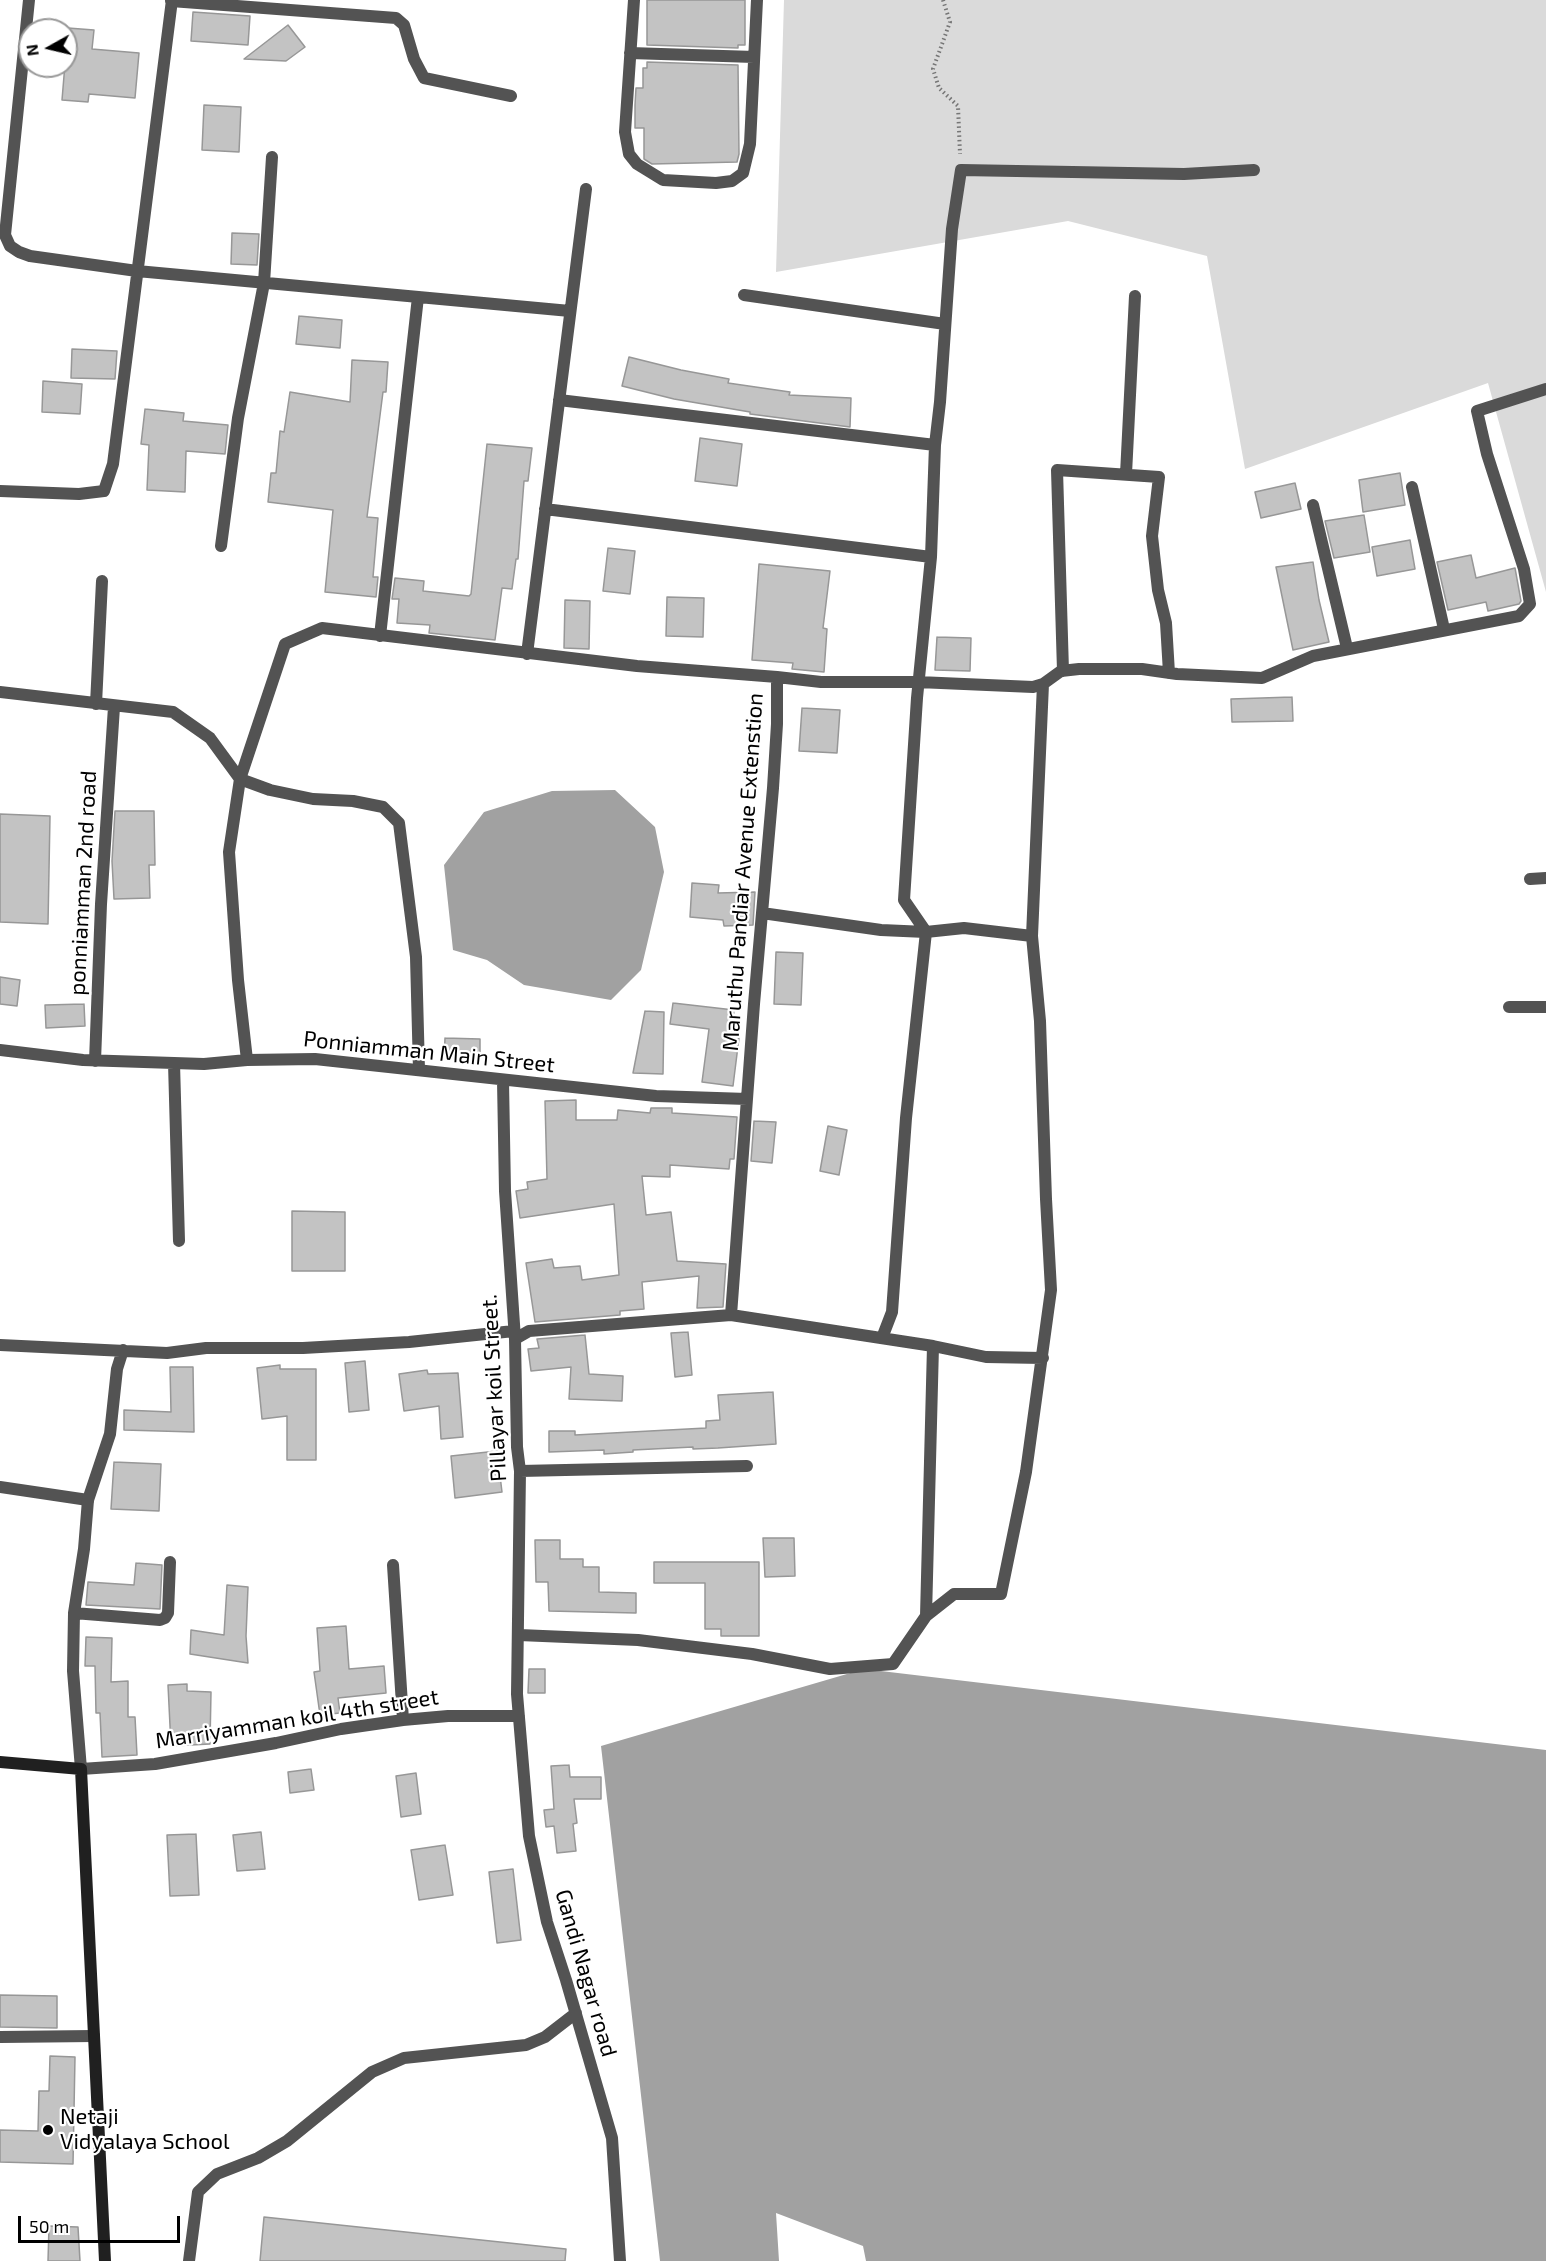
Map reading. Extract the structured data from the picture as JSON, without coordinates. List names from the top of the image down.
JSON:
{
  "streets": {
    "street": [
      "Maruthu Pandiar Avenue Extenstion",
      "ponniamman 2nd road",
      "Ponniamman Main Street",
      "Pillayar koil Street.",
      "Marriyamman koil 4th street",
      "Gandi Nagar road"
    ]
  },
  "crossings": [
    ["Maruthu Pandiar Avenue Extenstion", "Ponniamman Main Street"],
    ["ponniamman 2nd road", "Ponniamman Main Street"],
    ["Ponniamman Main Street", "Pillayar koil Street."],
    ["Pillayar koil Street.", "Gandi Nagar road"],
    ["Marriyamman koil 4th street", "Gandi Nagar road"]
  ],
  "places": ["Netaji Vidyalaya School"],
  "scale_bar": "50 m",
  "north": "left"
}
